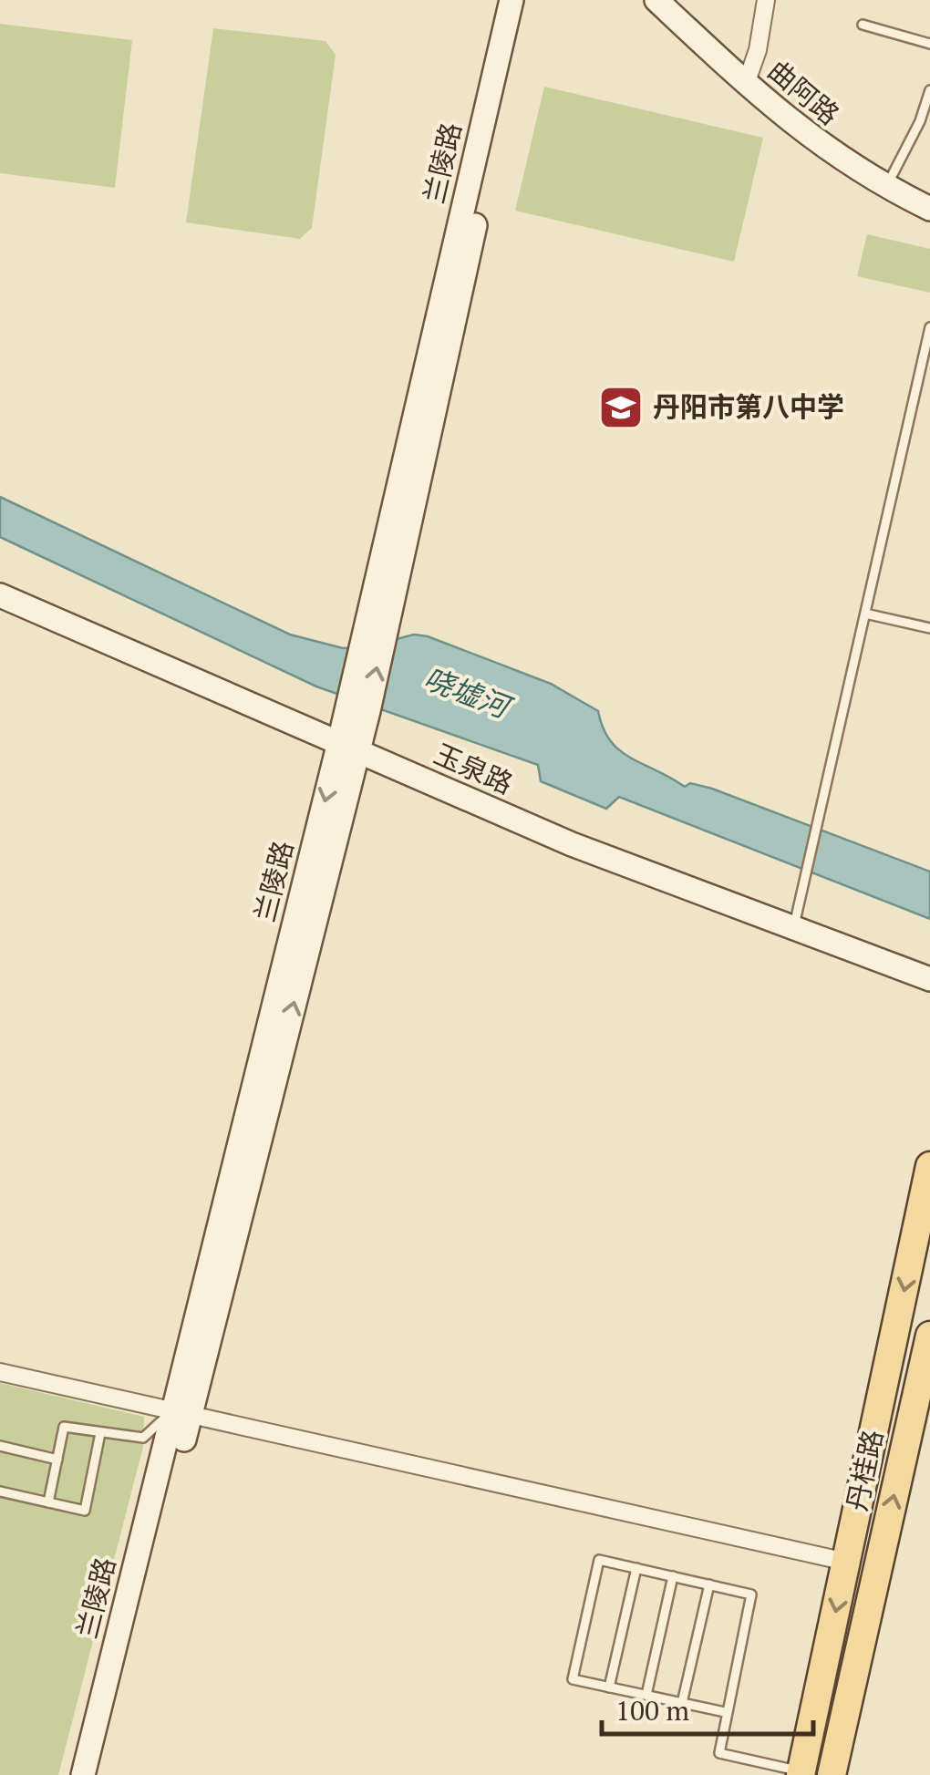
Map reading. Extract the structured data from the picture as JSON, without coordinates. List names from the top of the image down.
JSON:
{
  "streets": {
    "main road": ["丹桂路"],
    "street": ["曲阿路", "兰陵路", "玉泉路"]
  },
  "crossings": [
    ["兰陵路", "玉泉路"]
  ],
  "water": ["哓墟河"],
  "places": {
    "school or university": ["丹阳市第八中学"]
  },
  "scale_bar": "100 m"
}
